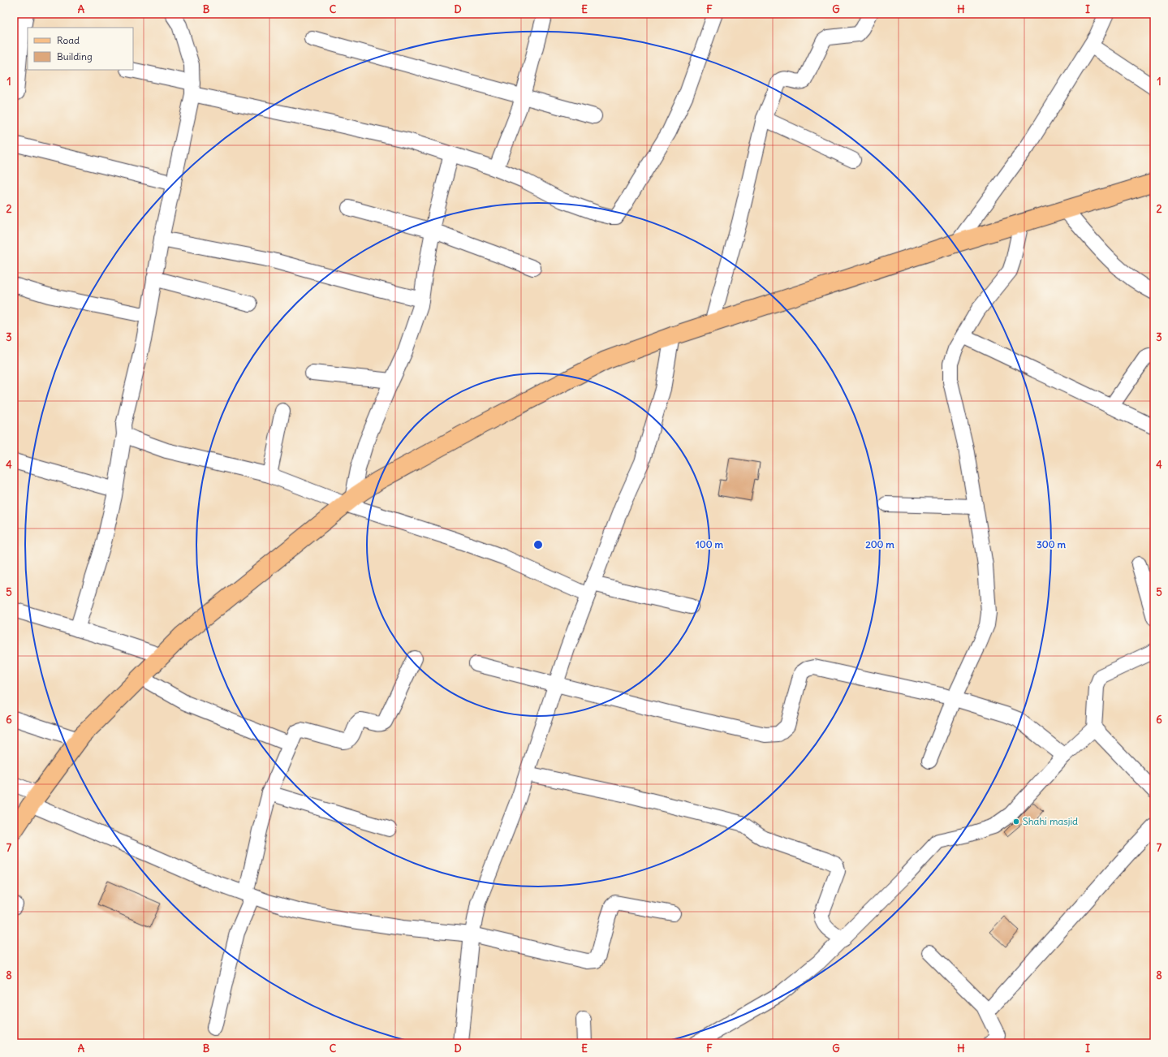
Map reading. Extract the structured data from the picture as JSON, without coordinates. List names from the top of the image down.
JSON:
{
  "places": ["Shahi masjid"],
  "legend": ["Road", "Building"],
  "grid": {
    "columns": [
      "A",
      "B",
      "C",
      "D",
      "E",
      "F",
      "G",
      "H",
      "I"
    ],
    "rows": [
      "1",
      "2",
      "3",
      "4",
      "5",
      "6",
      "7",
      "8"
    ]
  },
  "rings": ["100 m", "200 m", "300 m"]
}
